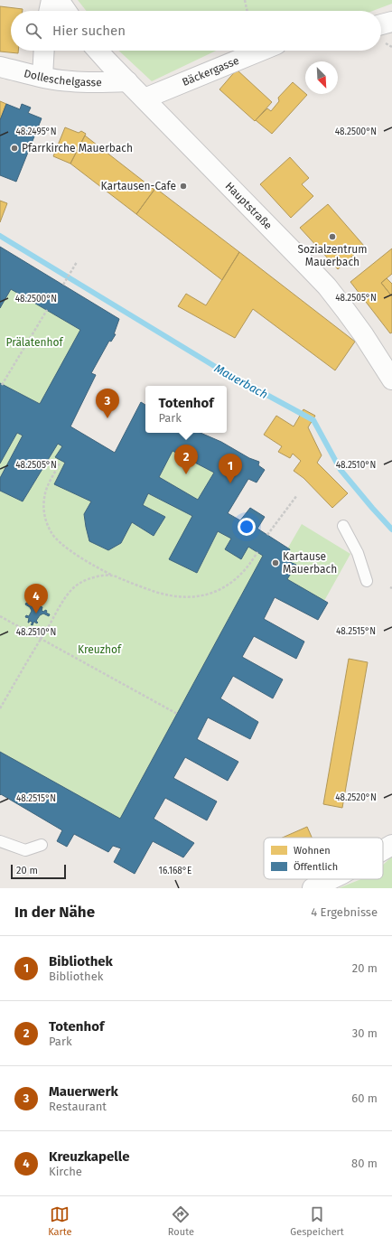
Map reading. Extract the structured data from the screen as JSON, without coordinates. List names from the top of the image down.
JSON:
{
  "streets": {
    "main road": ["Bäckergasse", "Dolleschelgasse", "Hauptstraße"]
  },
  "crossings": [
    ["Bäckergasse", "Hauptstraße"],
    ["Dolleschelgasse", "Hauptstraße"]
  ],
  "water": ["Mauerbach"],
  "parks": ["Prälatenhof", "Kreuzhof"],
  "places": [
    "Pfarrkirche Mauerbach",
    "Kartausen-Cafe",
    "Sozialzentrum Mauerbach",
    "Kartause Mauerbach"
  ],
  "legend": ["Wohnen", "Öffentlich"],
  "scale_bar": "20 m",
  "north": "bottom right",
  "page": {
    "search": "Hier suchen",
    "popup": ["Totenhof", "Park"],
    "pins": [
      "3",
      "2",
      "1",
      "4"
    ],
    "scale": "20 m",
    "heading": ["In der Nähe", "4 Ergebnisse"],
    "list": [
      {
        "mark": "1",
        "name": "Bibliothek",
        "note": "Bibliothek",
        "value": "20 m"
      },
      {
        "mark": "2",
        "name": "Totenhof",
        "note": "Park",
        "value": "30 m"
      },
      {
        "mark": "3",
        "name": "Mauerwerk",
        "note": "Restaurant",
        "value": "60 m"
      },
      {
        "mark": "4",
        "name": "Kreuzkapelle",
        "note": "Kirche",
        "value": "80 m"
      }
    ],
    "nav": ["Karte", "Route", "Gespeichert"]
  },
  "coordinates": [
    "48.2500°N",
    "48.2495°N",
    "48.2505°N",
    "48.2510°N",
    "48.2515°N",
    "48.2520°N",
    "16.168°E"
  ]
}
